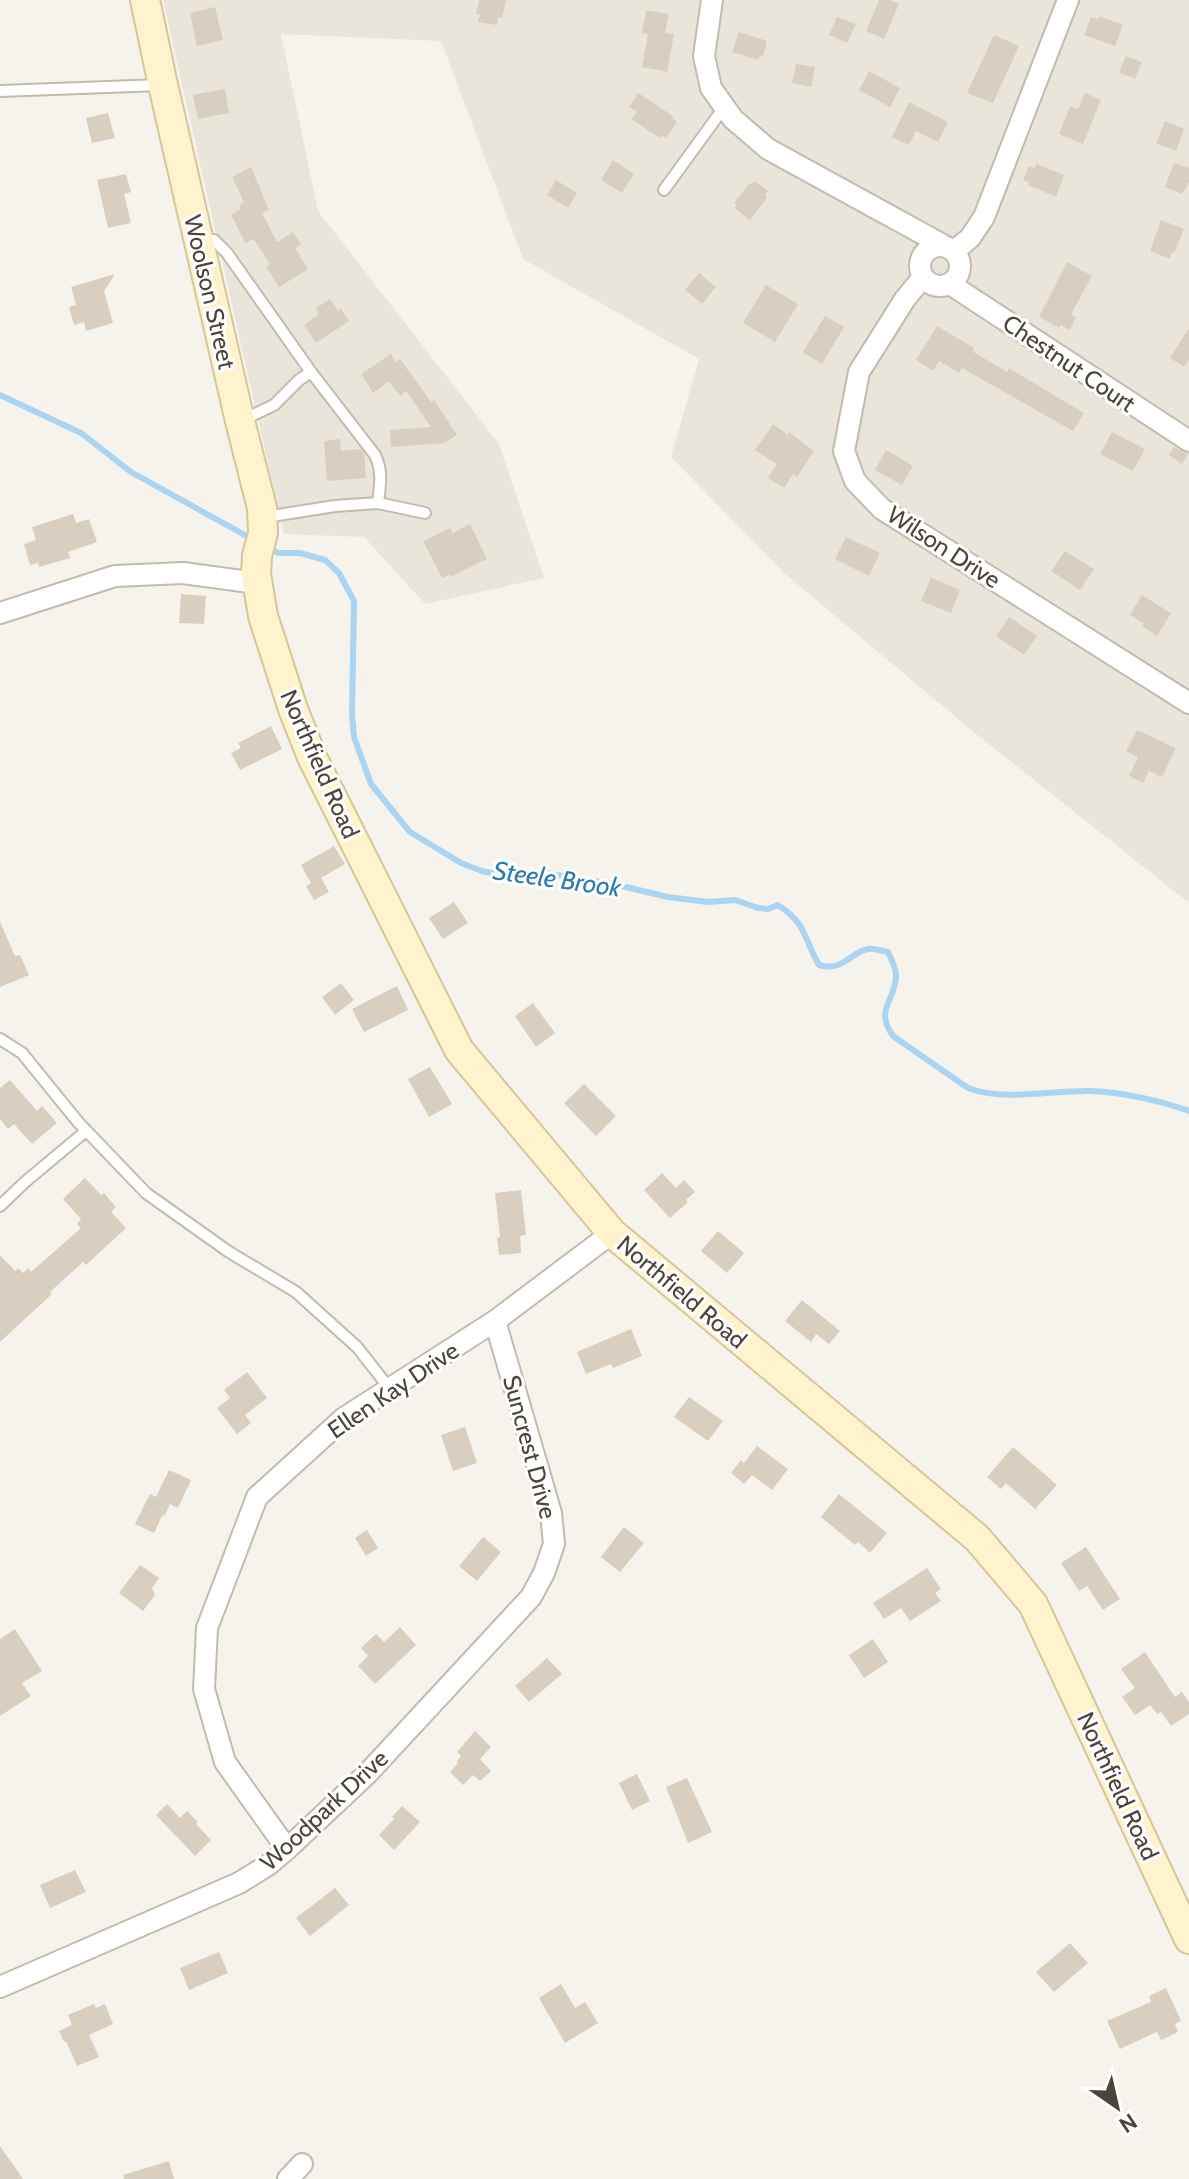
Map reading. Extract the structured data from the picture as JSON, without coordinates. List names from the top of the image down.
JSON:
{
  "streets": {
    "street": [
      "Woolson Street",
      "Chestnut Court",
      "Wilson Drive",
      "Northfield Road",
      "Ellen Kay Drive",
      "Suncrest Drive",
      "Woodpark Drive"
    ]
  },
  "crossings": [
    ["Woolson Street", "Northfield Road"],
    ["Chestnut Court", "Wilson Drive"],
    ["Northfield Road", "Ellen Kay Drive"],
    ["Ellen Kay Drive", "Suncrest Drive"],
    ["Ellen Kay Drive", "Woodpark Drive"],
    ["Suncrest Drive", "Woodpark Drive"]
  ],
  "water": ["Steele Brook"],
  "north": "bottom right"
}
